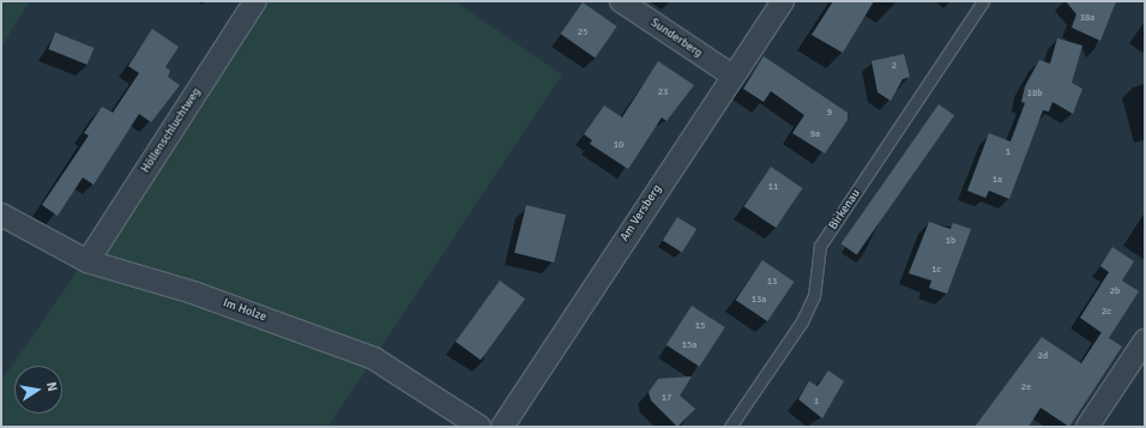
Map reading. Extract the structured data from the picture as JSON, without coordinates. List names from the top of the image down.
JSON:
{
  "streets": {
    "street": [
      "Sunderberg",
      "Höllenschluchtweg",
      "Am Versberg",
      "Im Holze"
    ],
    "lane": ["Birkenau"]
  },
  "crossings": [
    ["Sunderberg", "Am Versberg"],
    ["Höllenschluchtweg", "Im Holze"]
  ],
  "house_numbers": [
    "38a",
    "25",
    "2",
    "23",
    "38b",
    "9",
    "9a",
    "10",
    "1",
    "1a",
    "11",
    "1b",
    "1c",
    "13",
    "2b",
    "13a",
    "2c",
    "15",
    "15a",
    "2d",
    "2e",
    "17",
    "3"
  ],
  "north": "right"
}
